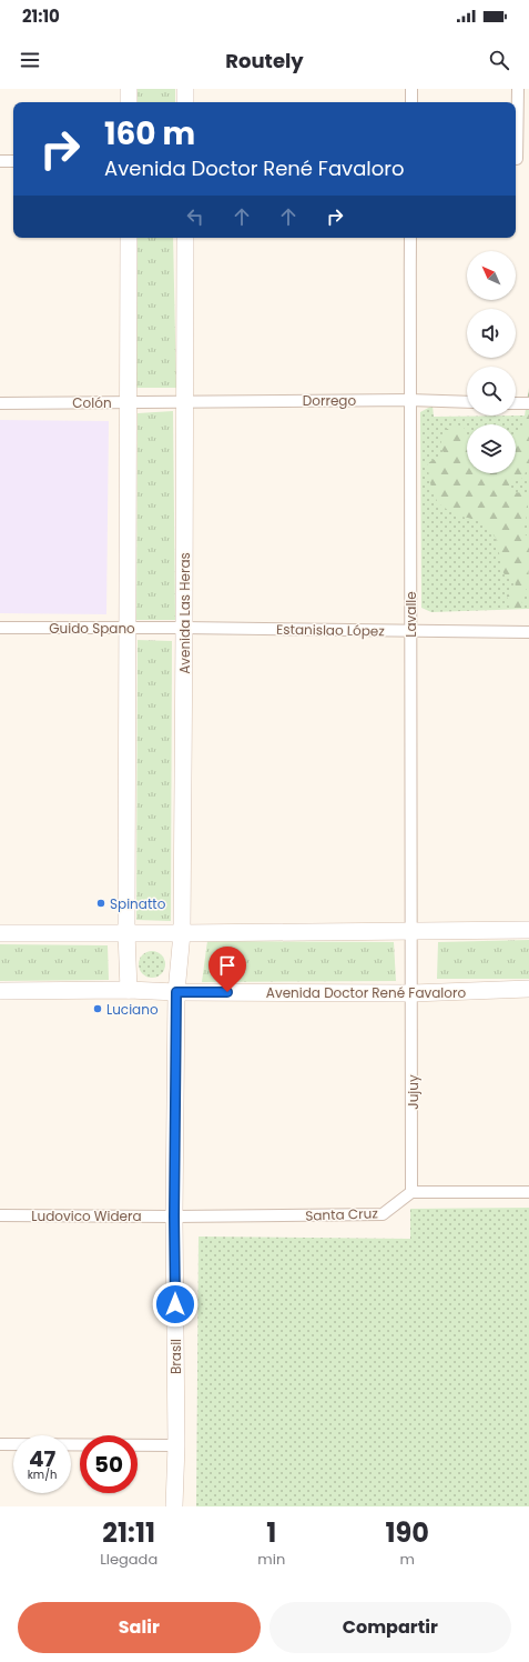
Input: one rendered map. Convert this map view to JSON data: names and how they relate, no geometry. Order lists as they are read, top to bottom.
{
  "streets": {
    "main road": ["Avenida Las Heras", "Avenida Doctor René Favaloro", "Brasil"],
    "street": [
      "Dorrego",
      "Colón",
      "Lavalle",
      "Guido Spano",
      "Estanislao López",
      "Jujuy",
      "Santa Cruz",
      "Ludovico Widera"
    ]
  },
  "crossings": [
    ["Dorrego", "Colón"],
    ["Dorrego", "Avenida Las Heras"],
    ["Dorrego", "Lavalle"],
    ["Colón", "Avenida Las Heras"],
    ["Avenida Las Heras", "Guido Spano"],
    ["Avenida Las Heras", "Estanislao López"],
    ["Avenida Las Heras", "Avenida Doctor René Favaloro"],
    ["Avenida Las Heras", "Brasil"],
    ["Lavalle", "Estanislao López"],
    ["Lavalle", "Avenida Doctor René Favaloro"],
    ["Lavalle", "Jujuy"],
    ["Guido Spano", "Estanislao López"],
    ["Avenida Doctor René Favaloro", "Jujuy"],
    ["Avenida Doctor René Favaloro", "Brasil"],
    ["Jujuy", "Santa Cruz"],
    ["Santa Cruz", "Ludovico Widera"],
    ["Santa Cruz", "Brasil"],
    ["Ludovico Widera", "Brasil"]
  ],
  "places": ["Spinatto", "Luciano"],
  "north": "top left",
  "page": {
    "status": "21:10",
    "header": "Routely",
    "turn": ["160 m", "Avenida Doctor René Favaloro"],
    "speed": "47 km/h",
    "limit": "50",
    "eta": [
      "21:11",
      "Llegada",
      "1",
      "min",
      "190",
      "m"
    ],
    "buttons": ["Salir", "Compartir"]
  }
}
